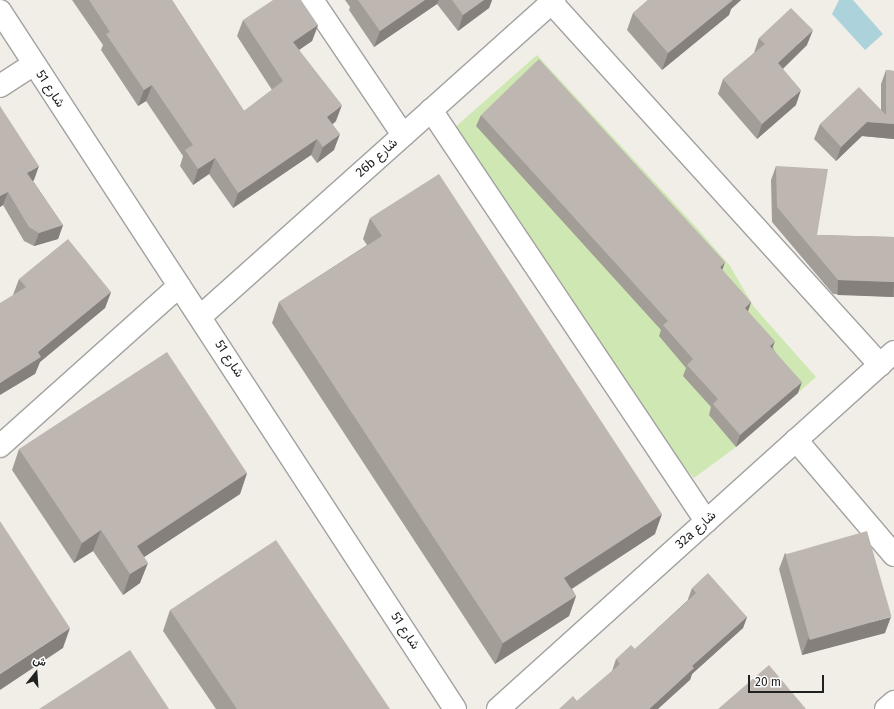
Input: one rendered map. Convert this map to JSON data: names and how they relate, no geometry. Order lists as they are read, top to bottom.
{
  "streets": {
    "street": ["شارع 51", "26b شارع", "32a شارع"]
  },
  "crossings": [
    ["شارع 51", "26b شارع"]
  ],
  "scale_bar": "20 m",
  "north": "top"
}
